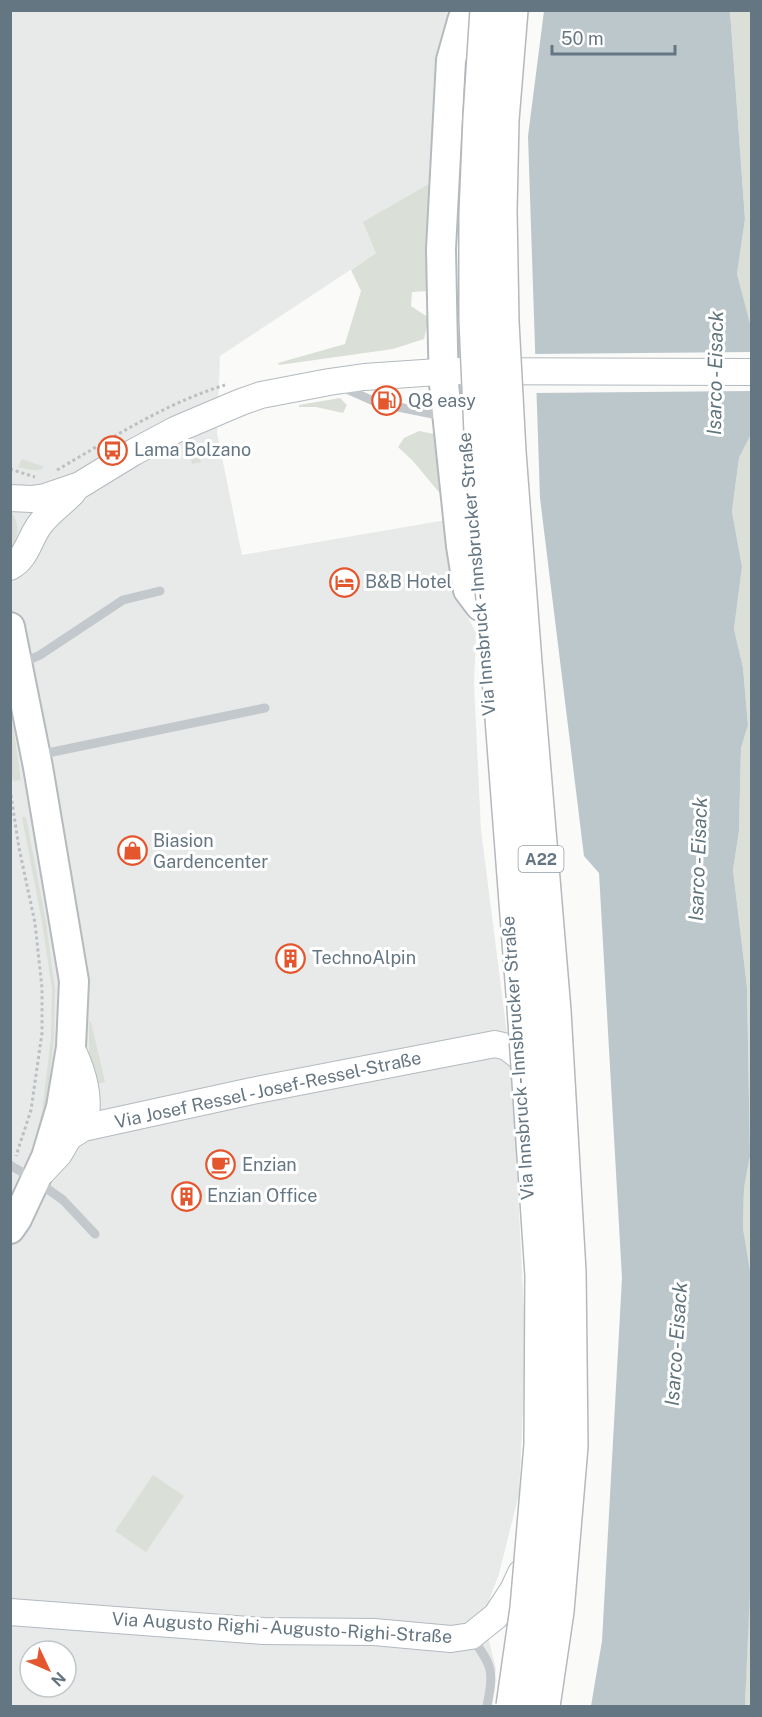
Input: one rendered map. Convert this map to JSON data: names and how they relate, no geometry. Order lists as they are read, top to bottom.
{
  "streets": {
    "highway": ["A22"],
    "main road": ["Via Innsbruck - Innsbrucker Straße", "Via Josef Ressel - Josef-Ressel-Straße", "Via Augusto Righi - Augusto-Righi-Straße"]
  },
  "crossings": [
    ["Via Innsbruck - Innsbrucker Straße", "Via Josef Ressel - Josef-Ressel-Straße"],
    ["Via Innsbruck - Innsbrucker Straße", "Via Augusto Righi - Augusto-Righi-Straße"]
  ],
  "water": ["Isarco - Eisack"],
  "places": {
    "fuel station": ["Q8 easy"],
    "bus stop": ["Lama Bolzano"],
    "hotel": ["B&B Hotel"],
    "shop": ["Biasion Gardencenter"],
    "building": ["TechnoAlpin", "Enzian Office"],
    "cafe": ["Enzian"]
  },
  "scale_bar": "50 m",
  "north": "bottom right"
}
